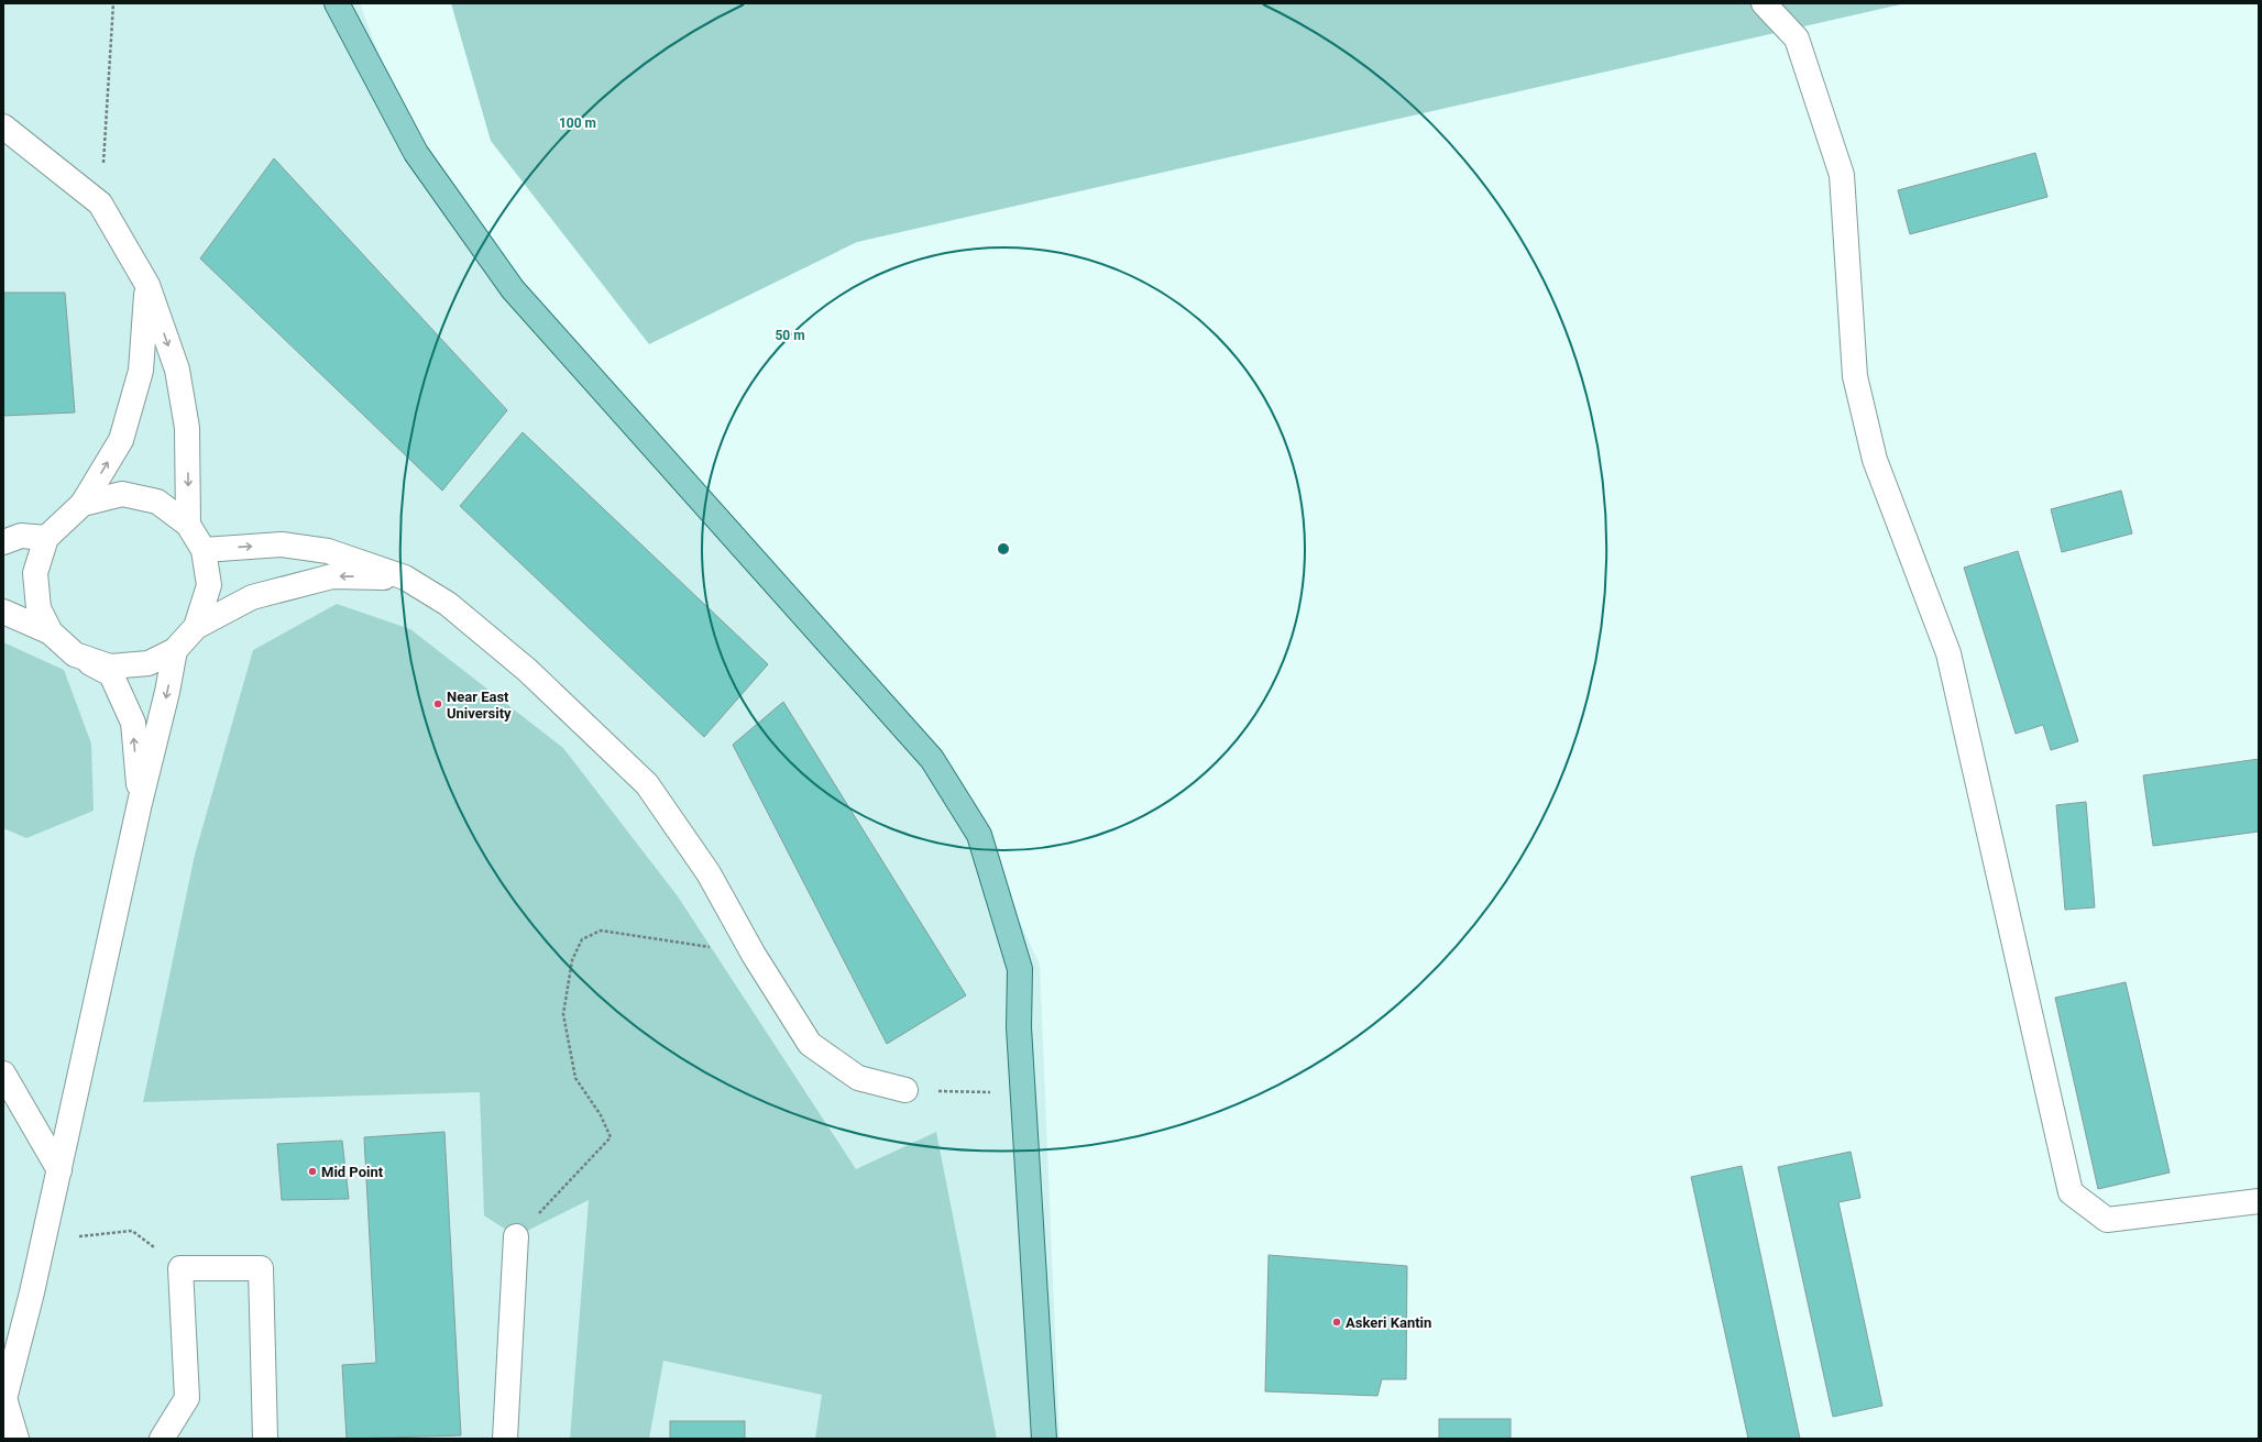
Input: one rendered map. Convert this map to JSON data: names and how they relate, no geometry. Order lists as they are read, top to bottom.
{
  "places": ["Near East University", "Mid Point", "Askeri Kantin"],
  "rings": ["100 m", "50 m"]
}
